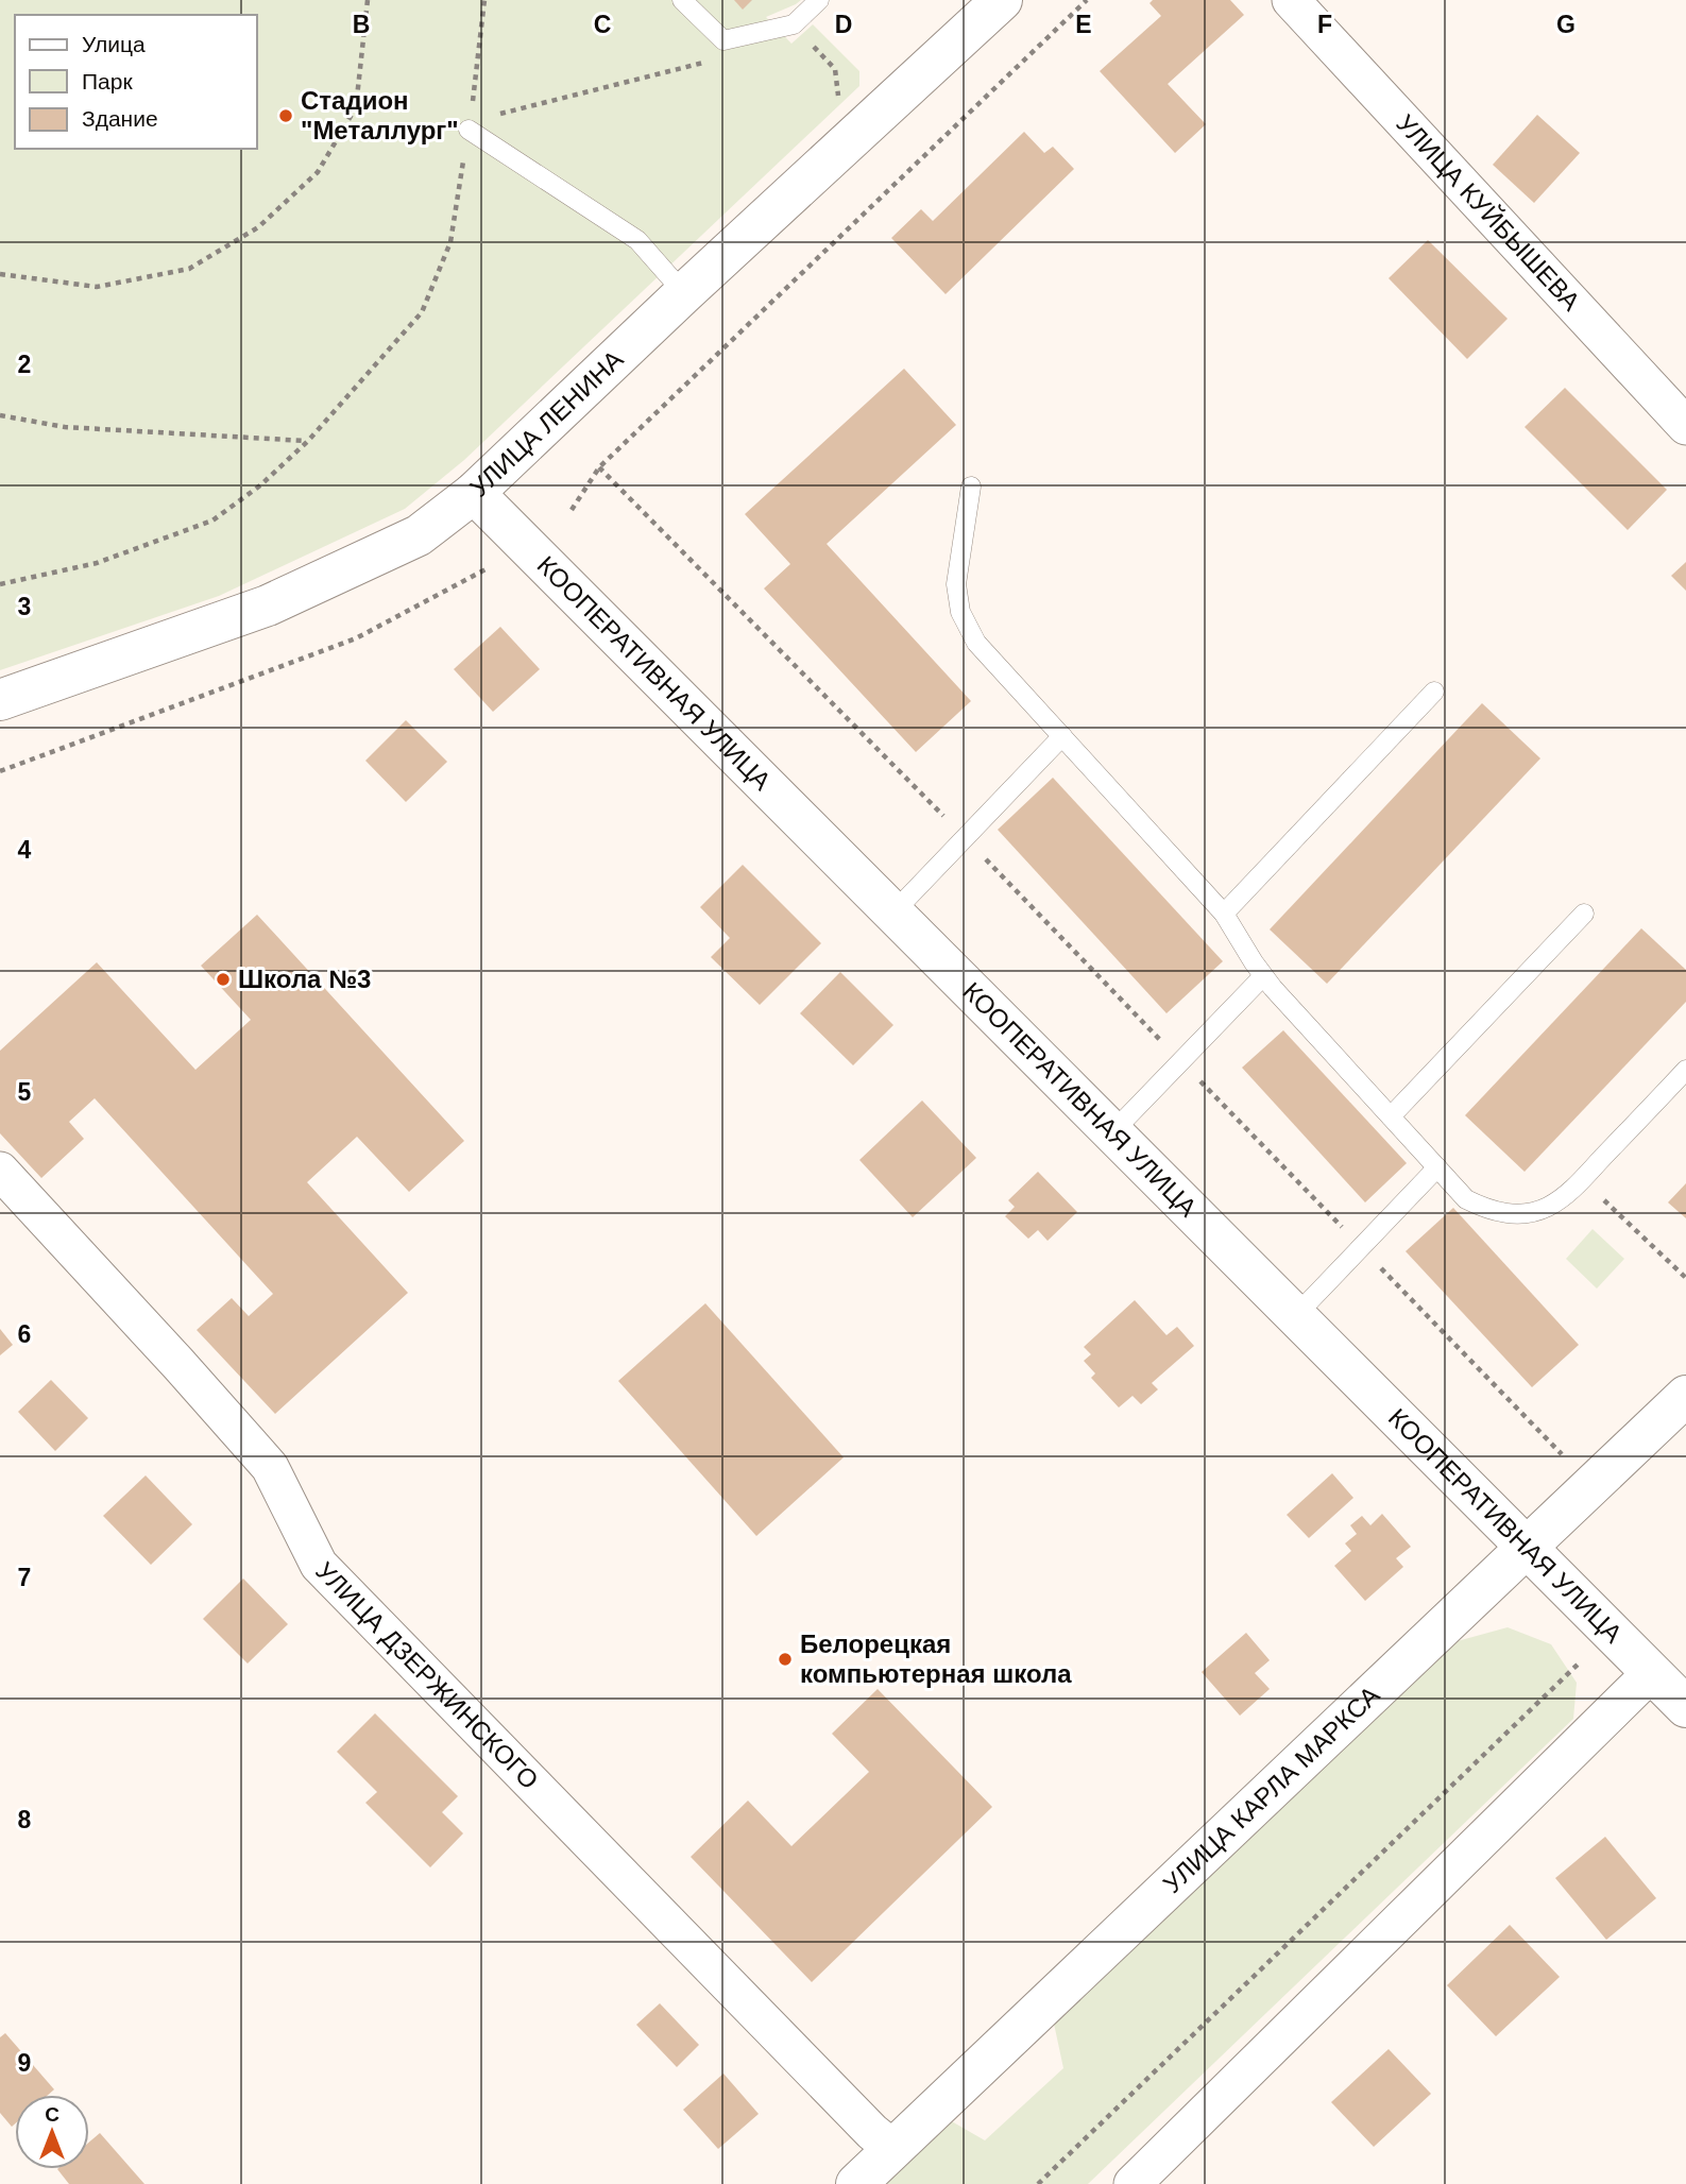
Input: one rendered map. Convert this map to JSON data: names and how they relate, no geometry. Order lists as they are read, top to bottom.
{
  "streets": {
    "street": [
      "УЛИЦА КУЙБЫШЕВА",
      "УЛИЦА ЛЕНИНА",
      "КООПЕРАТИВНАЯ УЛИЦА",
      "УЛИЦА ДЗЕРЖИНСКОГО",
      "УЛИЦА КАРЛА МАРКСА"
    ]
  },
  "crossings": [
    ["УЛИЦА ЛЕНИНА", "КООПЕРАТИВНАЯ УЛИЦА"],
    ["КООПЕРАТИВНАЯ УЛИЦА", "УЛИЦА КАРЛА МАРКСА"],
    ["УЛИЦА ДЗЕРЖИНСКОГО", "УЛИЦА КАРЛА МАРКСА"]
  ],
  "places": ["Стадион \"Металлург\"", "Школа №3", "Белорецкая компьютерная школа"],
  "legend": ["Улица", "Парк", "Здание"],
  "north": "top",
  "grid": {
    "columns": [
      "B",
      "C",
      "D",
      "E",
      "F",
      "G"
    ],
    "rows": [
      "2",
      "3",
      "4",
      "5",
      "6",
      "7",
      "8",
      "9"
    ]
  }
}
